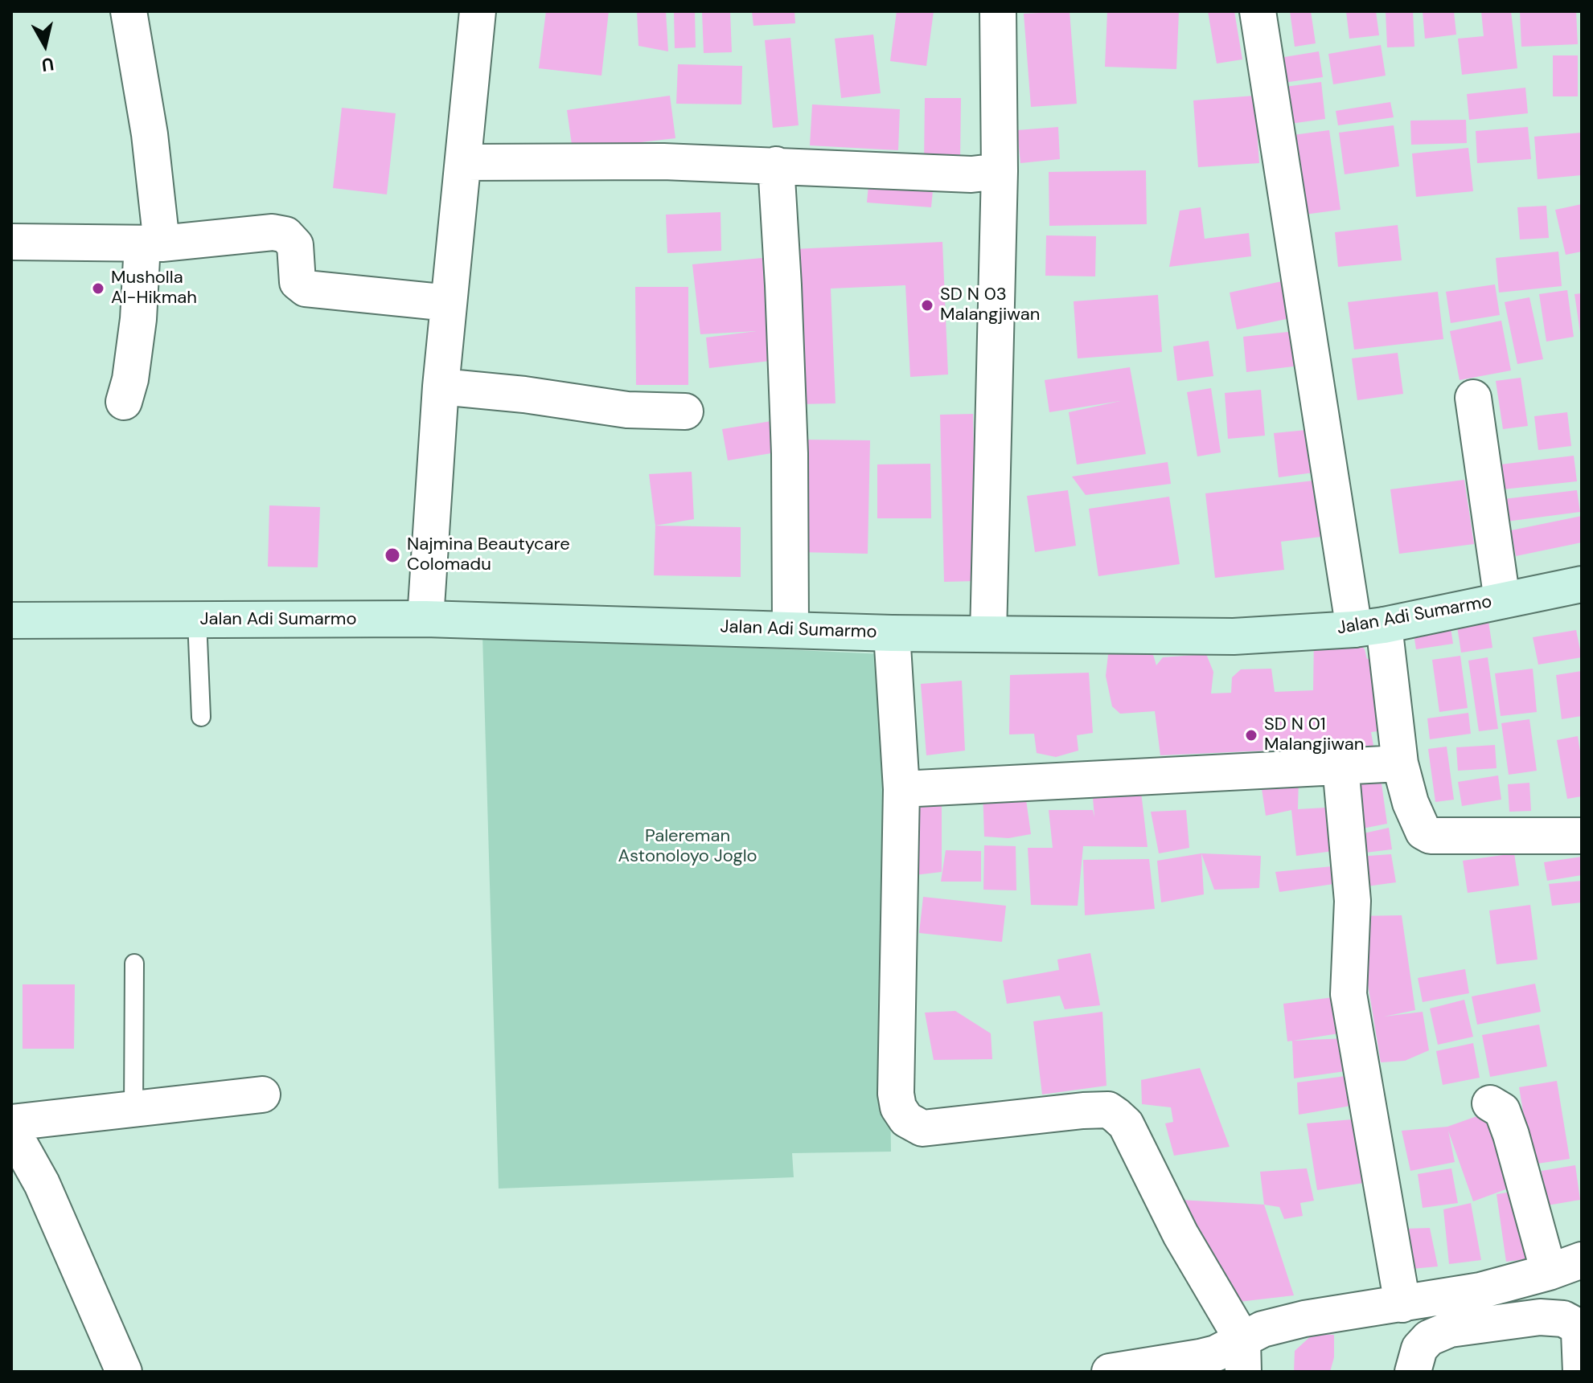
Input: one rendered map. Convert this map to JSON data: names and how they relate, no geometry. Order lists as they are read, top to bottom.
{
  "streets": {
    "main road": ["Jalan Adi Sumarmo"]
  },
  "parks": ["Palereman Astonoloyo Joglo"],
  "places": [
    "Musholla Al-Hikmah",
    "SD N 03 Malangjiwan",
    "Najmina Beautycare Colomadu",
    "SD N 01 Malangjiwan"
  ],
  "north": "bottom"
}
